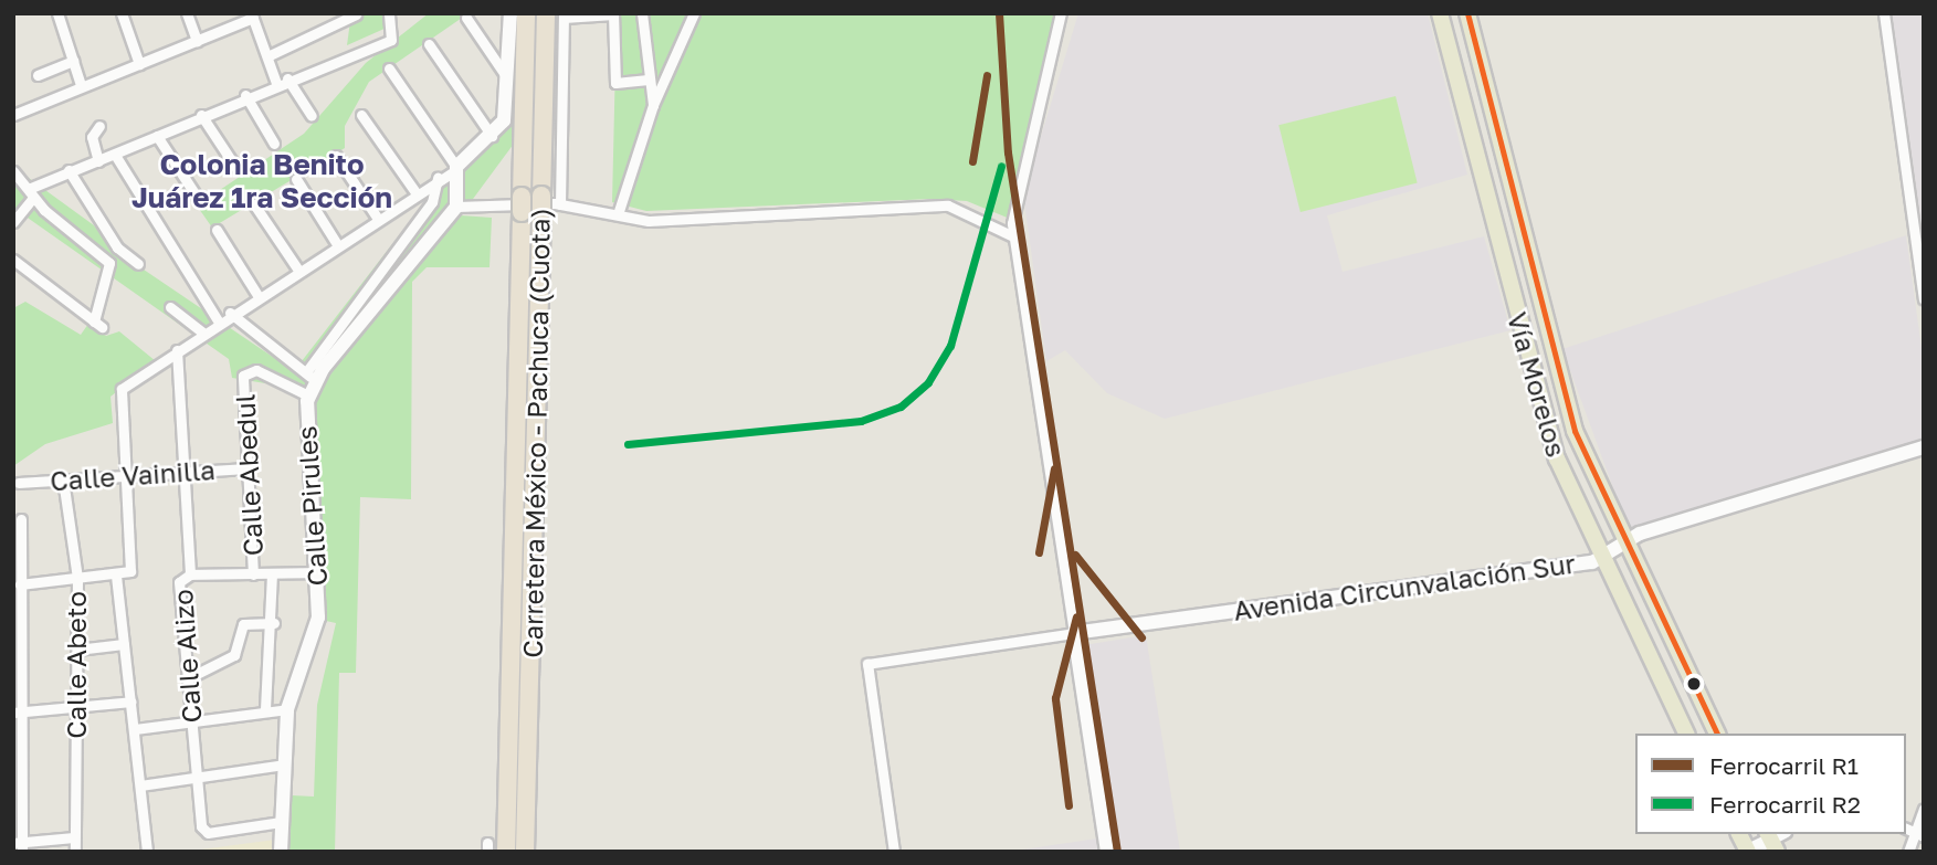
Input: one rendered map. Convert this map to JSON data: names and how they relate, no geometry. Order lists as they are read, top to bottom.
{
  "streets": {
    "highway": ["Carretera México - Pachuca (Cuota)"],
    "main road": ["Vía Morelos"],
    "street": [
      "Calle Vainilla",
      "Calle Abedul",
      "Calle Pirules",
      "Avenida Circunvalación Sur",
      "Calle Alizo",
      "Calle Abeto"
    ]
  },
  "crossings": [
    ["Vía Morelos", "Avenida Circunvalación Sur"],
    ["Calle Vainilla", "Calle Abedul"],
    ["Calle Vainilla", "Calle Alizo"],
    ["Calle Vainilla", "Calle Abeto"],
    ["Calle Abedul", "Calle Pirules"],
    ["Calle Pirules", "Calle Alizo"]
  ],
  "districts": ["Colonia Benito Juárez 1ra Sección"],
  "lines": ["rail line R1", "rail line R2"],
  "legend": ["Ferrocarril R1", "Ferrocarril R2"]
}
